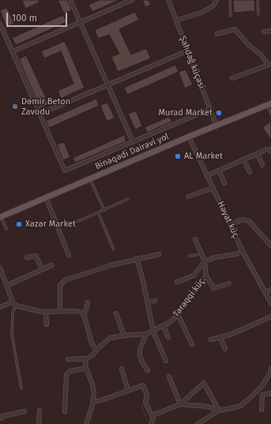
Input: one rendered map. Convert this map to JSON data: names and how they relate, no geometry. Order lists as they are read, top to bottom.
{
  "streets": {
    "main road": ["Binəqədi Dairəvi yol"],
    "street": ["Şahdağ küçəsi", "Həyat küç.", "Tərəqqi küç."]
  },
  "crossings": [
    ["Şahdağ küçəsi", "Binəqədi Dairəvi yol"],
    ["Binəqədi Dairəvi yol", "Həyat küç."]
  ],
  "places": [
    "Dəmir Beton Zavodu",
    "Murad Market",
    "AL Market",
    "Xəzər Market"
  ],
  "scale_bar": "100 m"
}
